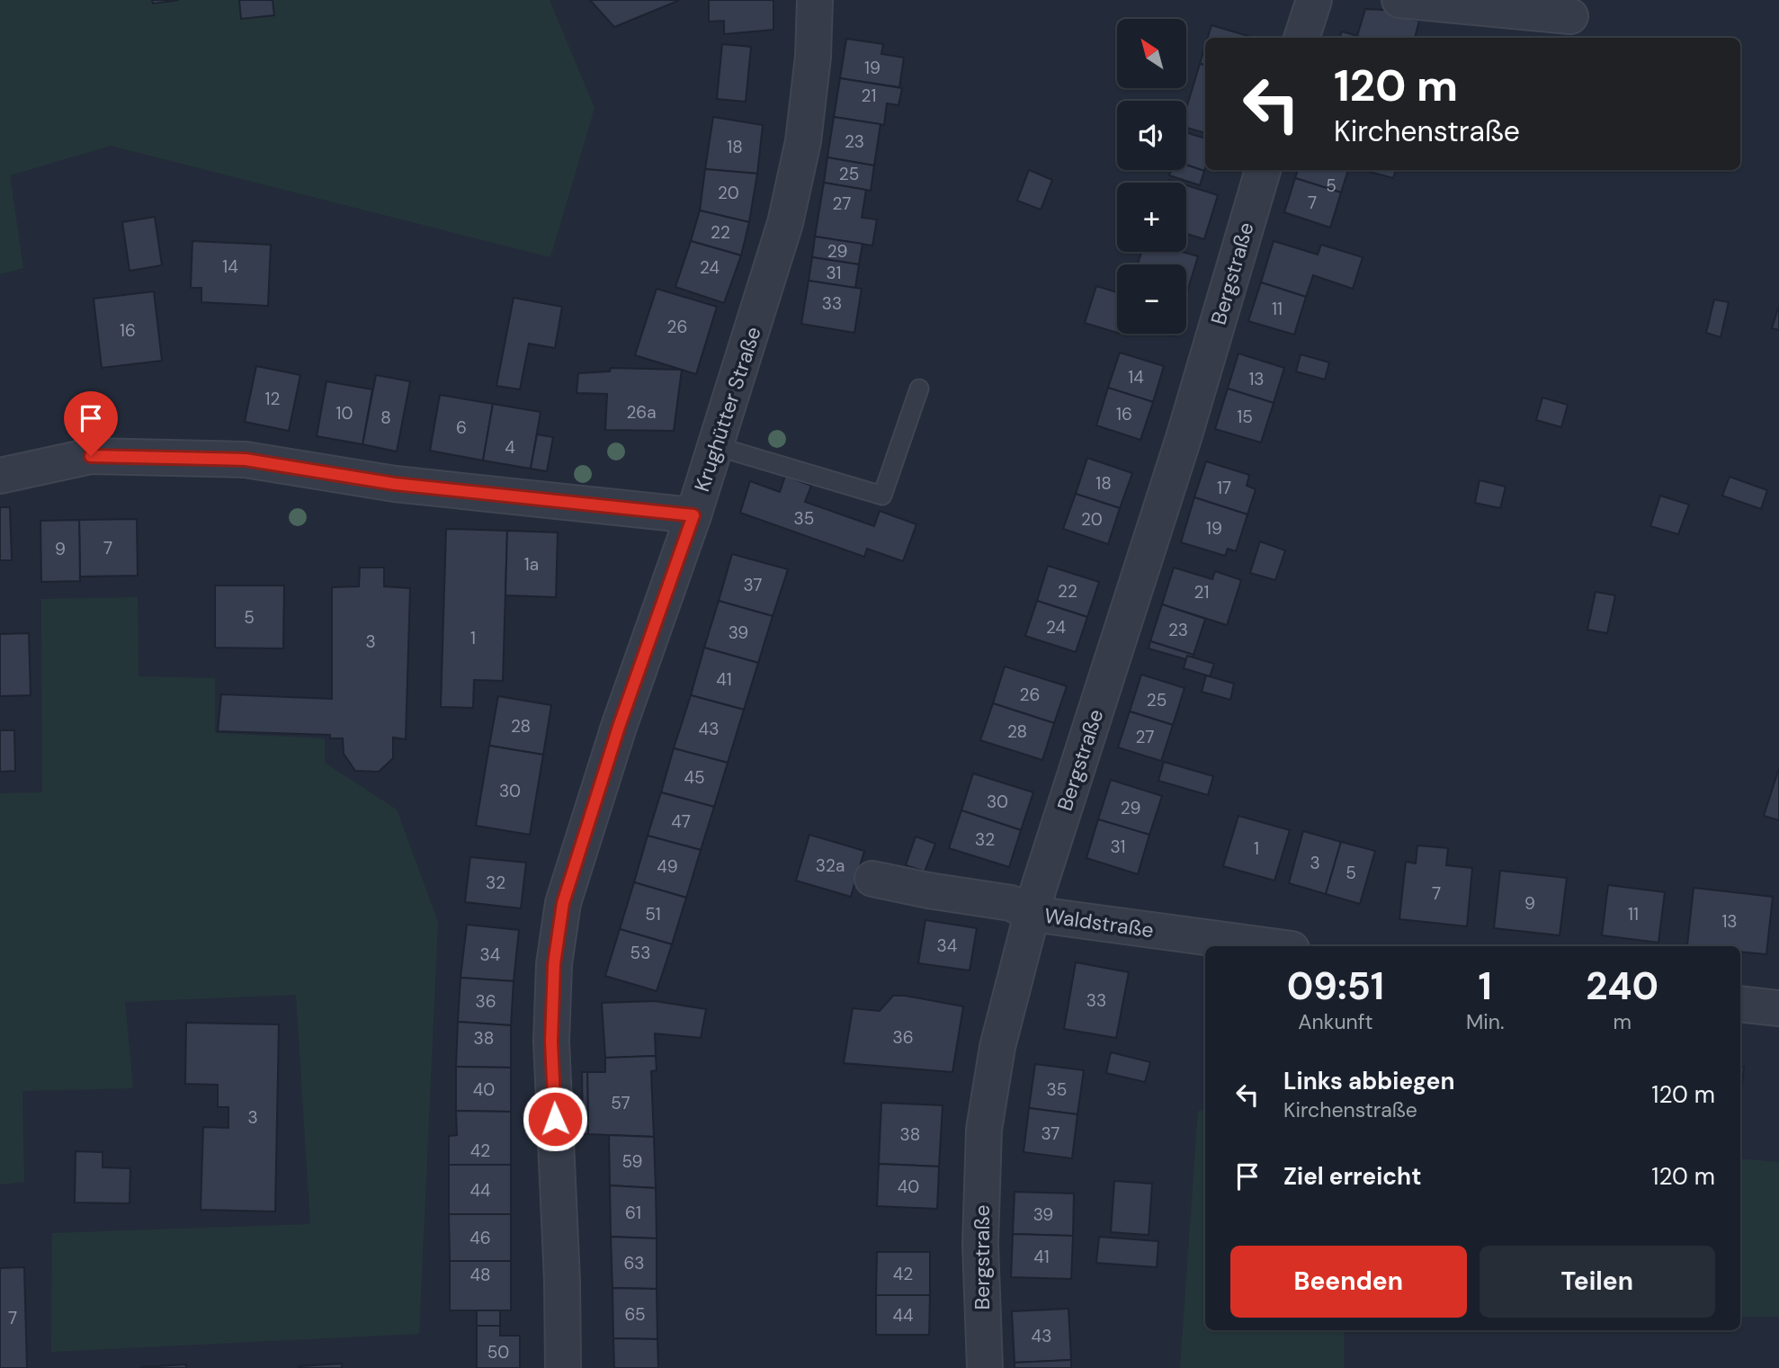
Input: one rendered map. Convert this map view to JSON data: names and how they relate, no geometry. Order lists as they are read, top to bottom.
{
  "streets": {
    "street": ["Bergstraße", "Krughütter Straße", "Waldstraße"]
  },
  "crossings": [
    ["Bergstraße", "Waldstraße"]
  ],
  "house_numbers": [
    "19",
    "21",
    "23",
    "18",
    "25",
    "5",
    "20",
    "7",
    "27",
    "22",
    "29",
    "14",
    "24",
    "31",
    "33",
    "11",
    "26",
    "16",
    "14",
    "13",
    "12",
    "26a",
    "10",
    "16",
    "15",
    "8",
    "6",
    "4",
    "18",
    "17",
    "35",
    "20",
    "19",
    "7",
    "9",
    "1a",
    "37",
    "22",
    "21",
    "5",
    "24",
    "23",
    "39",
    "1",
    "3",
    "41",
    "26",
    "25",
    "28",
    "43",
    "28",
    "27",
    "45",
    "30",
    "30",
    "29",
    "47",
    "32",
    "31",
    "1",
    "3",
    "32a",
    "49",
    "5",
    "32",
    "7",
    "9",
    "51",
    "11",
    "13",
    "34",
    "53",
    "34",
    "33",
    "36",
    "36",
    "38",
    "40",
    "35",
    "57",
    "3",
    "37",
    "38",
    "42",
    "59",
    "40",
    "44",
    "61",
    "39",
    "46",
    "41",
    "63",
    "42",
    "48",
    "65",
    "44",
    "7",
    "43",
    "50"
  ],
  "north": "top left",
  "page": {
    "map_buttons": ["+", "−"],
    "turn": ["120 m", "Kirchenstraße"],
    "eta": [
      "09:51",
      "Ankunft",
      "1",
      "Min.",
      "240",
      "m"
    ],
    "list": [
      {
        "name": "Links abbiegen",
        "note": "Kirchenstraße",
        "value": "120 m"
      },
      {
        "name": "Ziel erreicht",
        "value": "120 m"
      }
    ],
    "buttons": ["Beenden", "Teilen"]
  }
}
